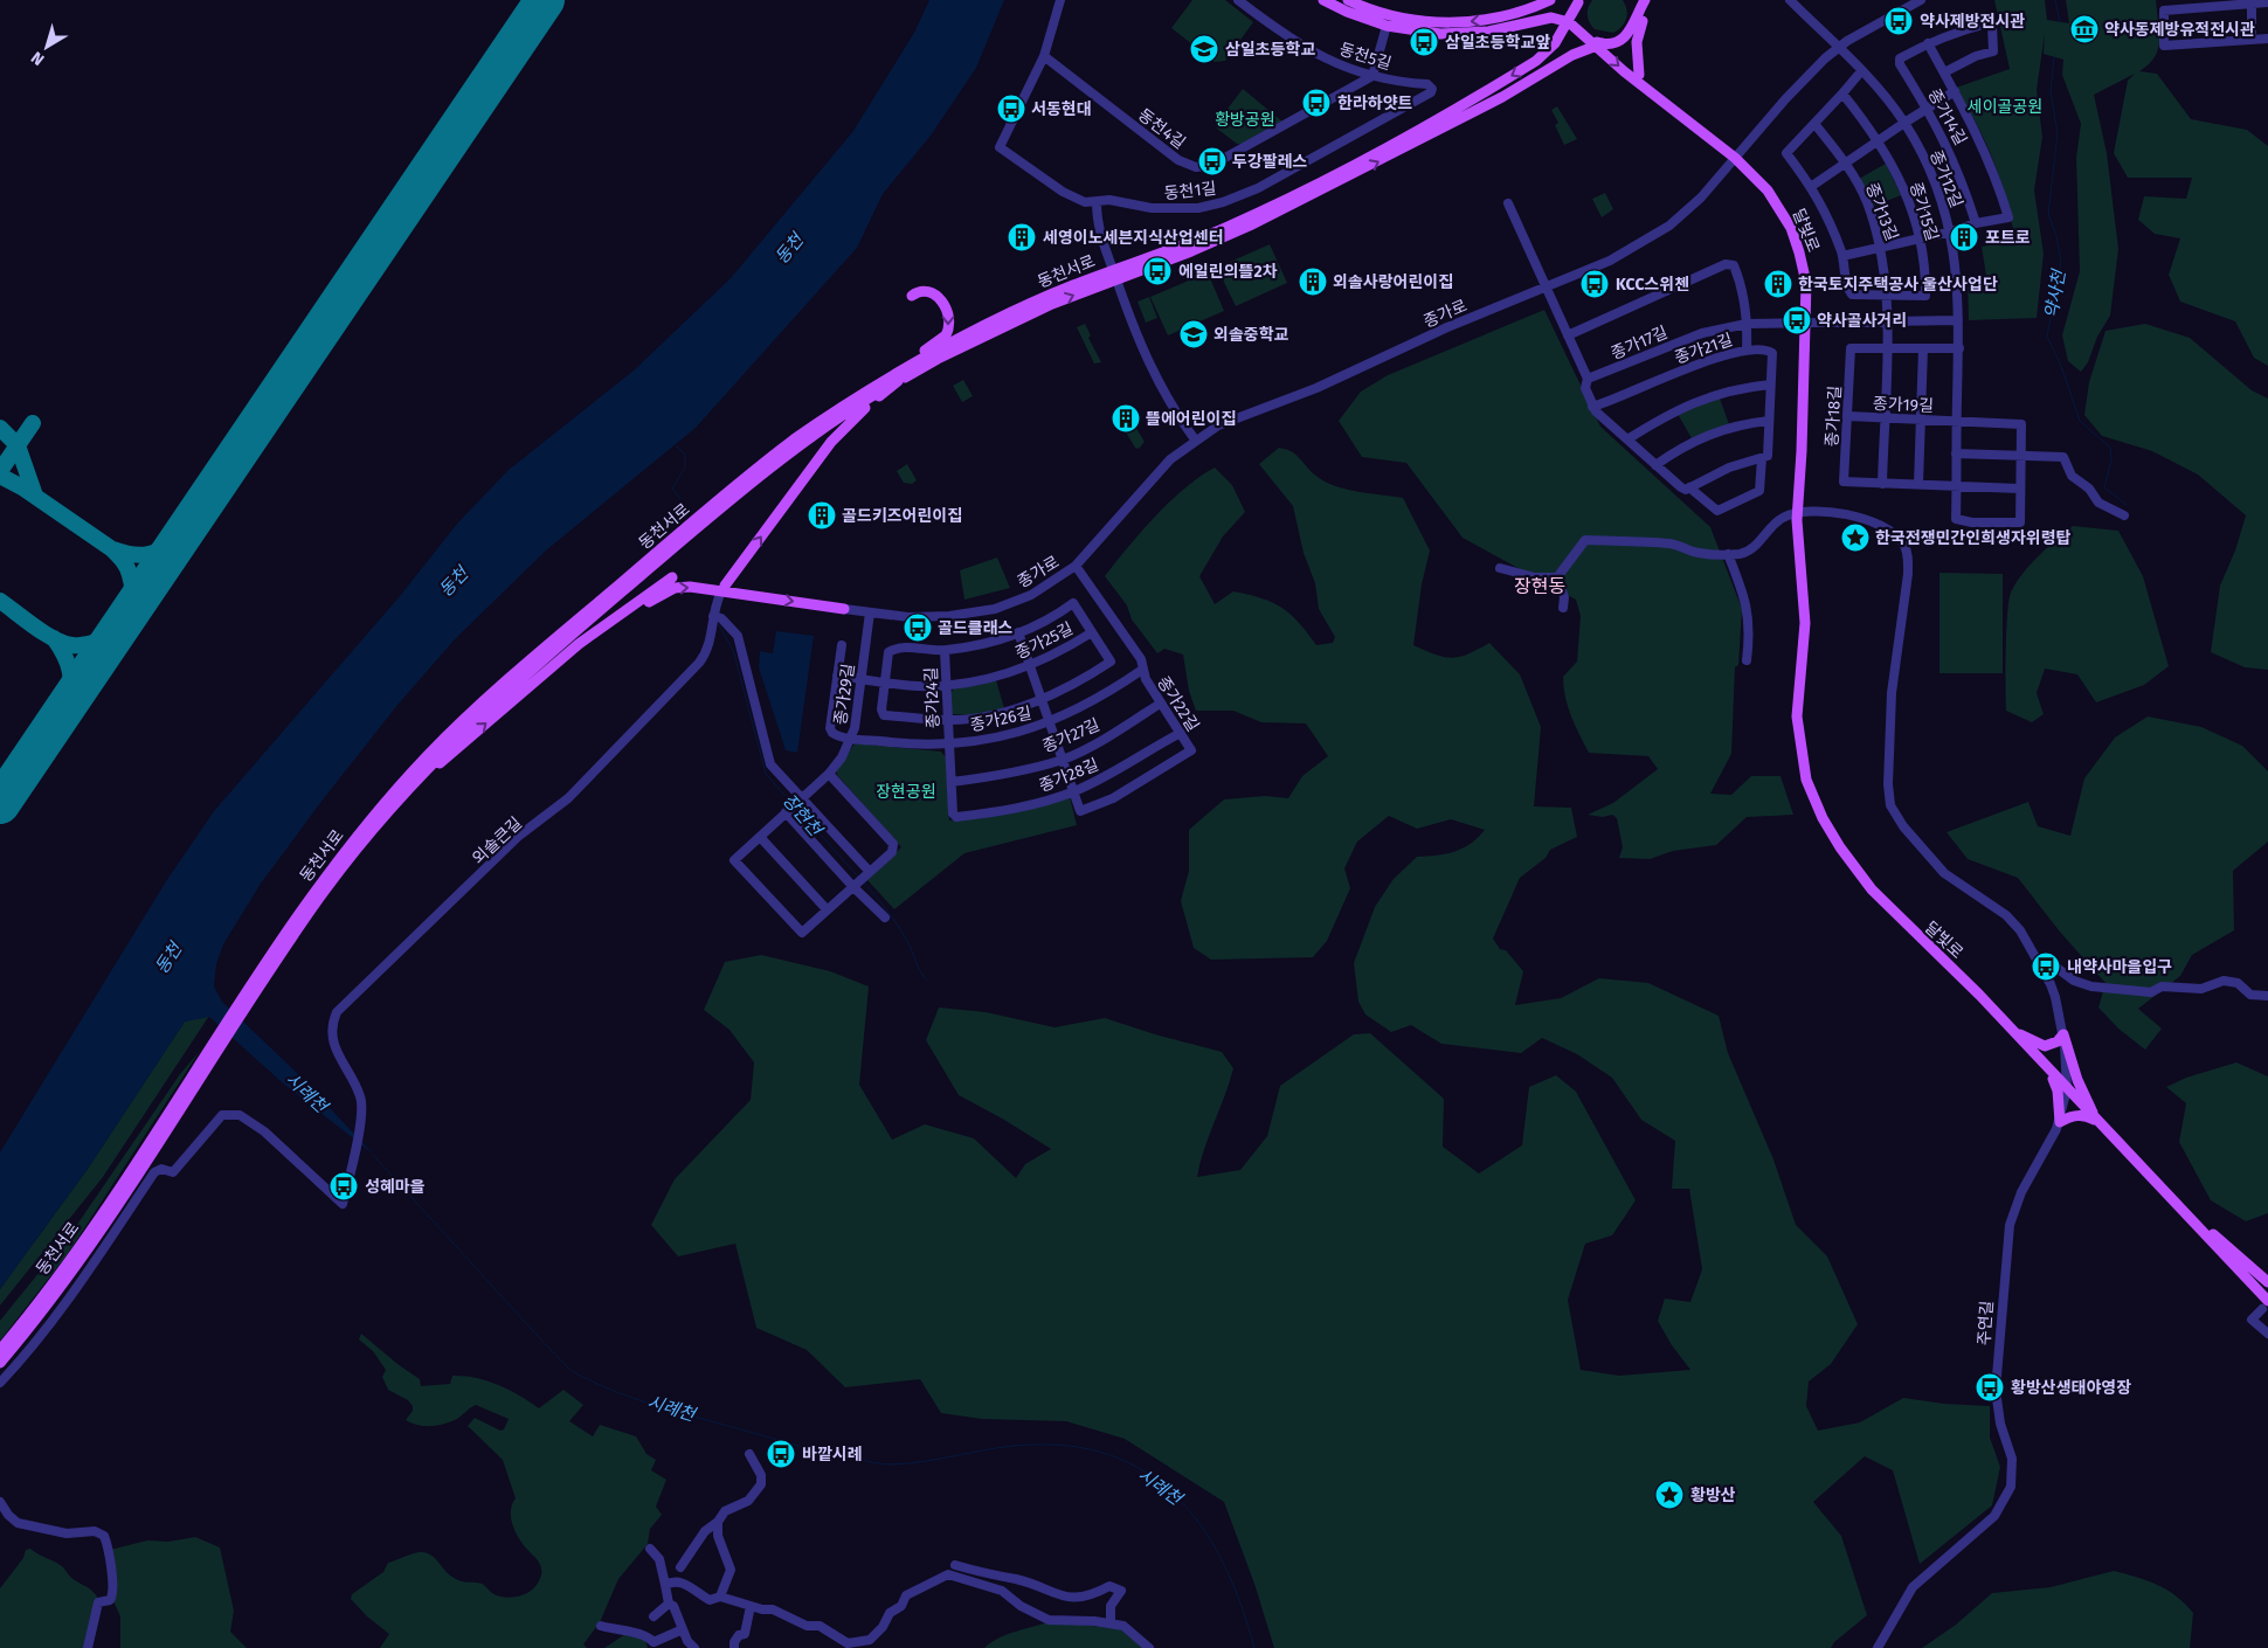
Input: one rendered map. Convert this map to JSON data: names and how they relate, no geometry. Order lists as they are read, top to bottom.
{
  "streets": {
    "main road": ["달빛로", "동천서로"],
    "street": [
      "동천5길",
      "종가14길",
      "동천4길",
      "종가12길",
      "동천1길",
      "종가13길",
      "종가15길",
      "종가로",
      "종가17길",
      "종가21길",
      "종가19길",
      "종가18길",
      "종가25길",
      "종가29길",
      "종가24길",
      "종가22길",
      "종가26길",
      "종가27길",
      "종가28길",
      "외솔큰길",
      "주연길"
    ]
  },
  "crossings": [
    ["동천5길", "동천4길"],
    ["동천5길", "동천1길"],
    ["종가14길", "종가12길"],
    ["종가14길", "종가13길"],
    ["종가14길", "종가15길"],
    ["동천4길", "동천1길"],
    ["종가12길", "종가로"],
    ["종가12길", "종가17길"],
    ["종가12길", "종가19길"],
    ["종가12길", "종가18길"],
    ["종가13길", "종가15길"],
    ["종가13길", "종가17길"],
    ["종가13길", "종가18길"],
    ["달빛로", "동천서로"],
    ["달빛로", "종가로"],
    ["달빛로", "종가17길"],
    ["달빛로", "주연길"],
    ["종가로", "종가29길"],
    ["종가로", "종가22길"],
    ["종가19길", "종가18길"],
    ["종가25길", "종가29길"],
    ["종가25길", "종가24길"],
    ["종가29길", "종가26길"],
    ["종가24길", "종가26길"],
    ["종가24길", "종가27길"],
    ["종가24길", "종가28길"],
    ["종가22길", "종가26길"],
    ["종가22길", "종가27길"],
    ["종가22길", "종가28길"]
  ],
  "districts": ["장현동"],
  "water": [
    "동천",
    "약사천",
    "장현천",
    "시례천"
  ],
  "parks": ["세이골공원", "황방공원", "장현공원"],
  "places": {
    "bus stop": [
      "약사제방전시관",
      "삼일초등학교앞",
      "한라하얏트",
      "서동현대",
      "두강팔레스",
      "에일린의뜰2차",
      "KCC스위첸",
      "약사골사거리",
      "골드클래스",
      "내약사마을입구",
      "성혜마을",
      "황방산생태야영장",
      "바깥시례"
    ],
    "museum": ["약사동제방유적전시관"],
    "school or university": ["삼일초등학교", "외솔중학교"],
    "building": [
      "세영이노세븐지식산업센터",
      "포트로",
      "외솔사랑어린이집",
      "한국토지주택공사 울산사업단",
      "뜰에어린이집",
      "골드키즈어린이집"
    ],
    "place": ["한국전쟁민간인희생자위령탑", "황방산"]
  },
  "north": "bottom left"
}
